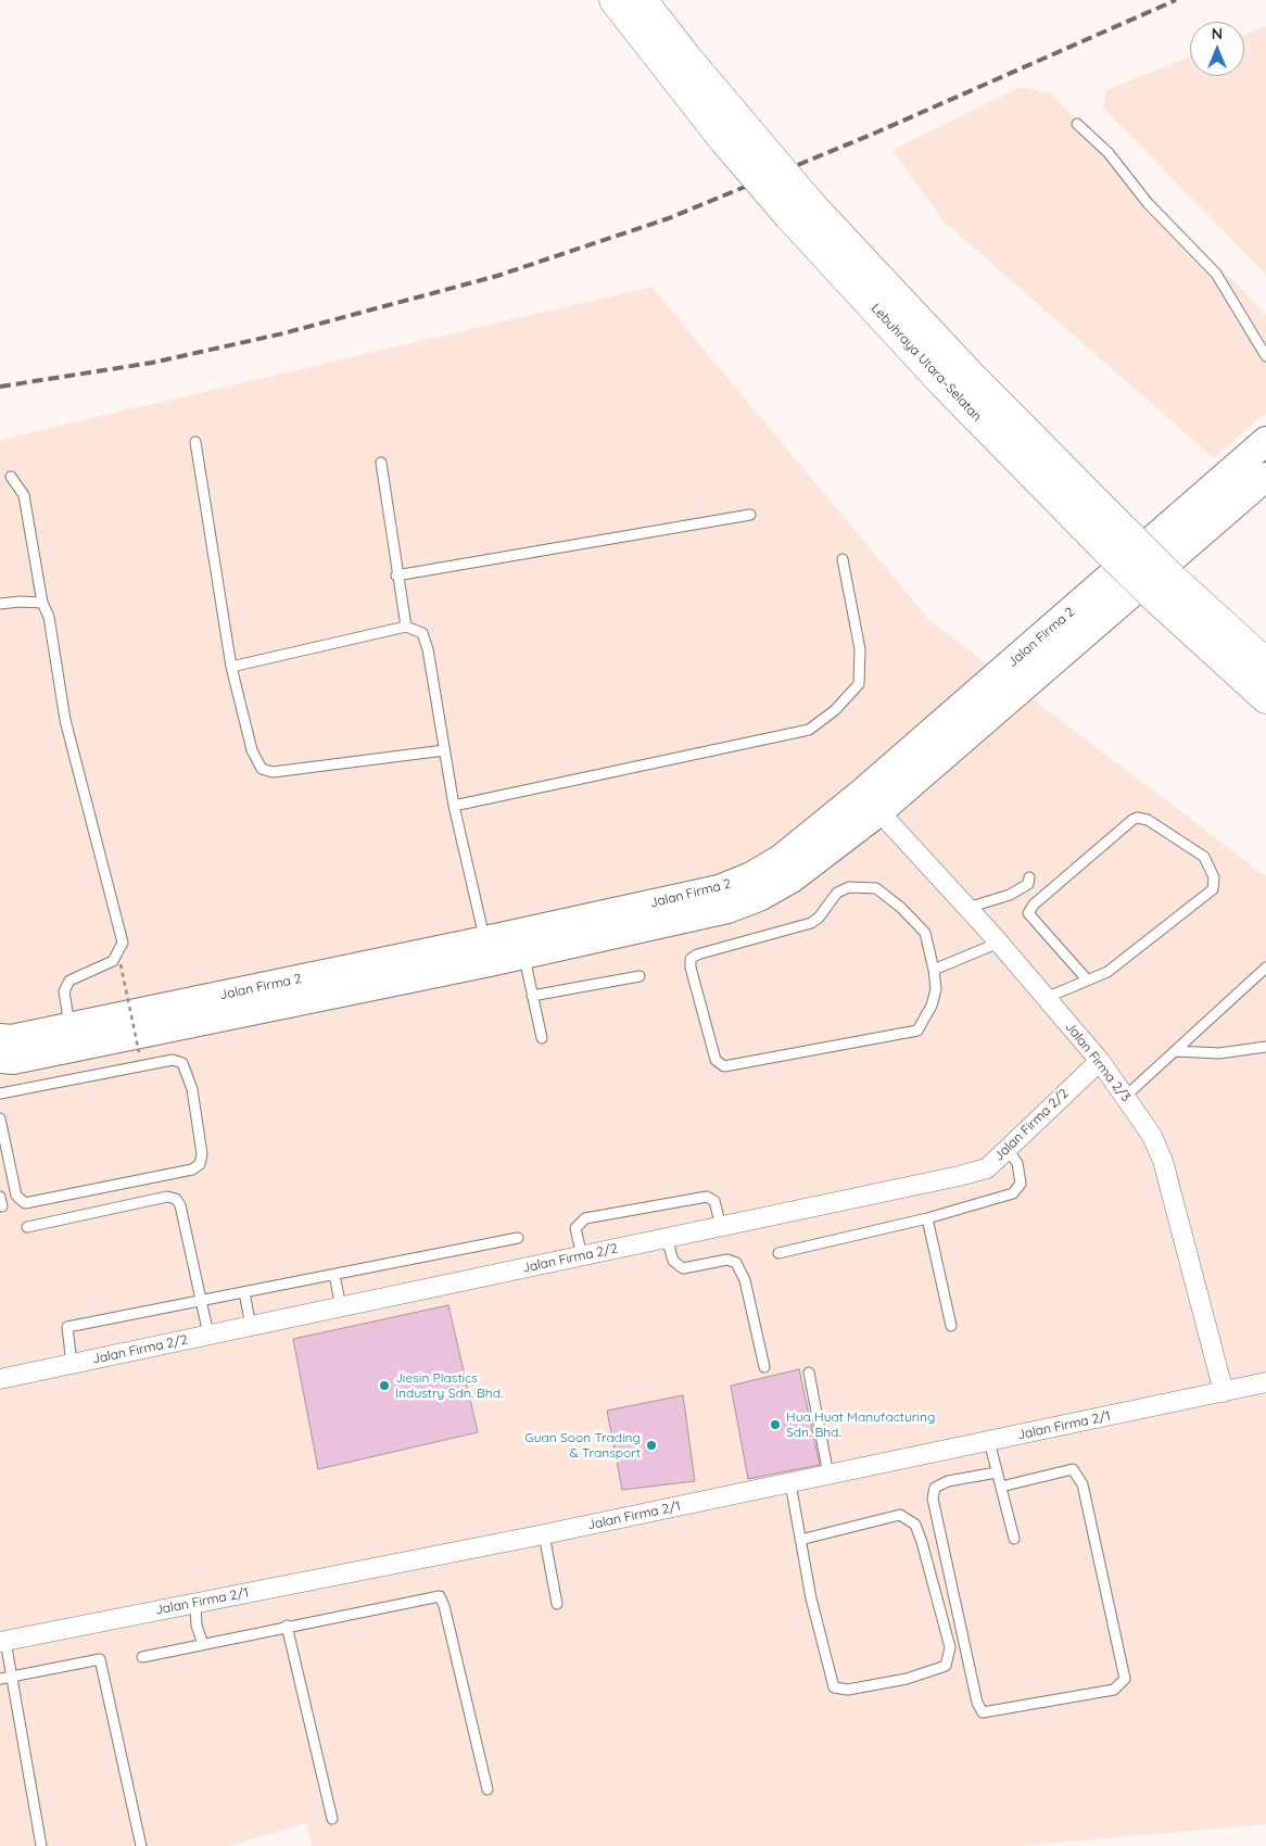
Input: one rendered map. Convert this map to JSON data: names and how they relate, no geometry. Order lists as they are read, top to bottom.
{
  "streets": {
    "highway": ["Lebuhraya Utara–Selatan"],
    "main road": ["Jalan Firma 2"],
    "street": ["Jalan Firma 2/3", "Jalan Firma 2/2", "Jalan Firma 2/1"]
  },
  "crossings": [
    ["Jalan Firma 2", "Jalan Firma 2/3"],
    ["Jalan Firma 2/3", "Jalan Firma 2/2"],
    ["Jalan Firma 2/3", "Jalan Firma 2/1"]
  ],
  "places": ["Jiesin Plastics Industry Sdn. Bhd.", "Hua Huat Manufacturing Sdn. Bhd.", "Guan Soon Trading & Transport"],
  "north": "top"
}
